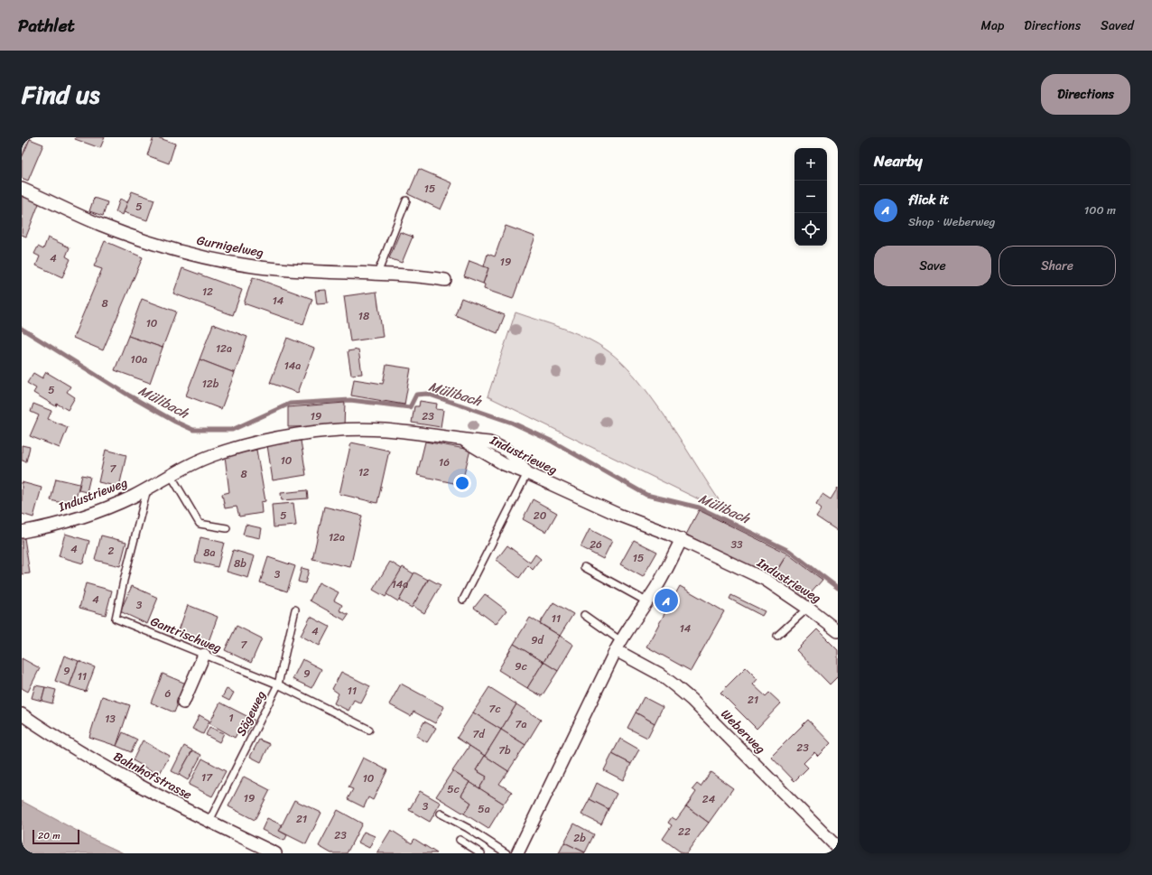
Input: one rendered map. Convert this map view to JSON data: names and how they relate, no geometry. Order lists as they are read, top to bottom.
{
  "streets": {
    "street": [
      "Gurnigelweg",
      "Industrieweg",
      "Weberweg",
      "Bahnhofstrasse"
    ],
    "lane": ["Gantrischweg", "Sägeweg"]
  },
  "crossings": [
    ["Industrieweg", "Gantrischweg"],
    ["Gantrischweg", "Sägeweg"],
    ["Sägeweg", "Bahnhofstrasse"]
  ],
  "water": ["Mülibach"],
  "house_numbers": [
    "15",
    "5",
    "4",
    "19",
    "12",
    "14",
    "8",
    "18",
    "10",
    "12a",
    "10a",
    "14a",
    "12b",
    "5",
    "19",
    "23",
    "10",
    "16",
    "7",
    "12",
    "8",
    "5",
    "20",
    "12a",
    "26",
    "33",
    "4",
    "2",
    "8a",
    "15",
    "8b",
    "3",
    "14a",
    "4",
    "3",
    "11",
    "14",
    "4",
    "9d",
    "7",
    "9c",
    "9",
    "9",
    "11",
    "11",
    "6",
    "21",
    "7c",
    "1",
    "13",
    "7a",
    "7d",
    "23",
    "7b",
    "17",
    "10",
    "5c",
    "19",
    "24",
    "3",
    "5a",
    "21",
    "22",
    "23",
    "2b"
  ],
  "scale_bar": "20 m",
  "page": {
    "header": "Pathlet",
    "nav": ["Map", "Directions", "Saved"],
    "title": "Find us",
    "buttons": [
      "Directions",
      ["Save", "Share"]
    ],
    "heading": "Nearby",
    "map_buttons": ["+", "−"],
    "list": [
      {
        "mark": "A",
        "name": "flick it",
        "note": "Shop · Weberweg",
        "value": "100 m"
      }
    ],
    "pins": "A",
    "scale": "20 m"
  }
}
